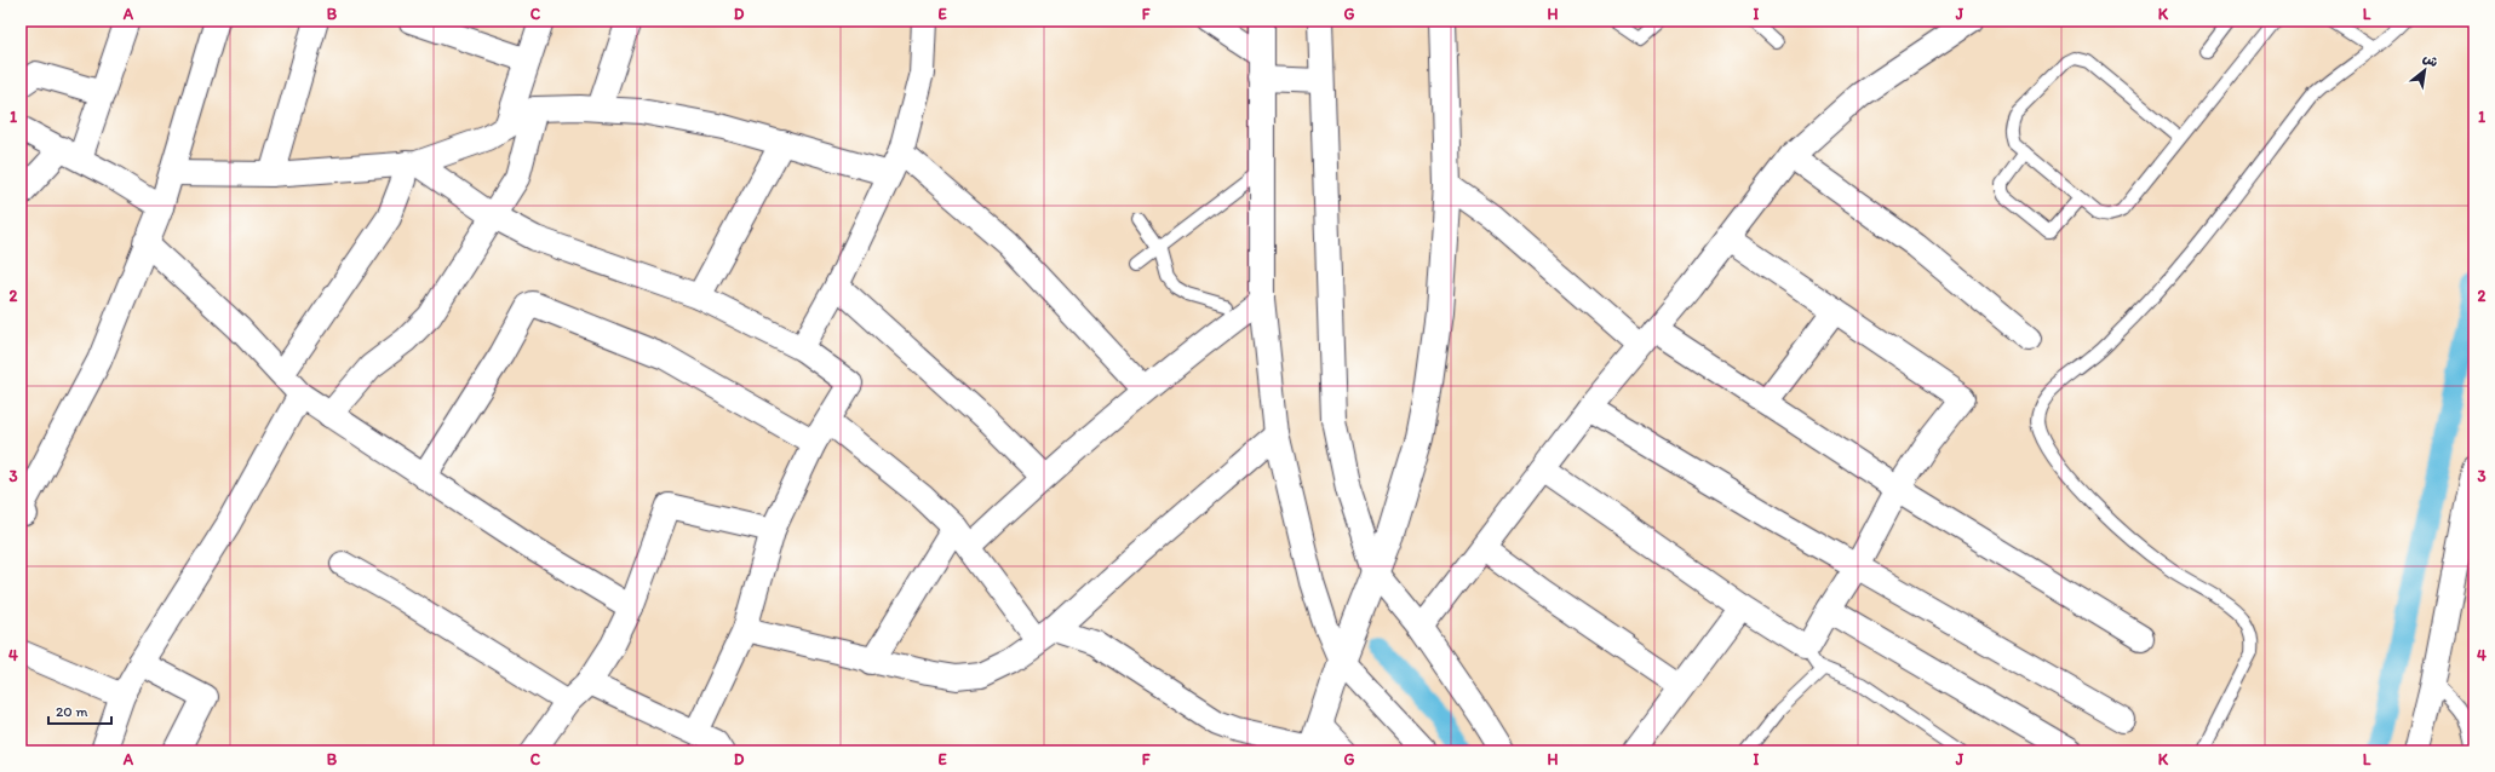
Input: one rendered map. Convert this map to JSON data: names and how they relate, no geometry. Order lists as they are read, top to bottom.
{
  "scale_bar": "20 m",
  "north": "top right",
  "grid": {
    "columns": [
      "A",
      "B",
      "C",
      "D",
      "E",
      "F",
      "G",
      "H",
      "I",
      "J",
      "K",
      "L"
    ],
    "rows": [
      "1",
      "2",
      "3",
      "4"
    ]
  }
}
